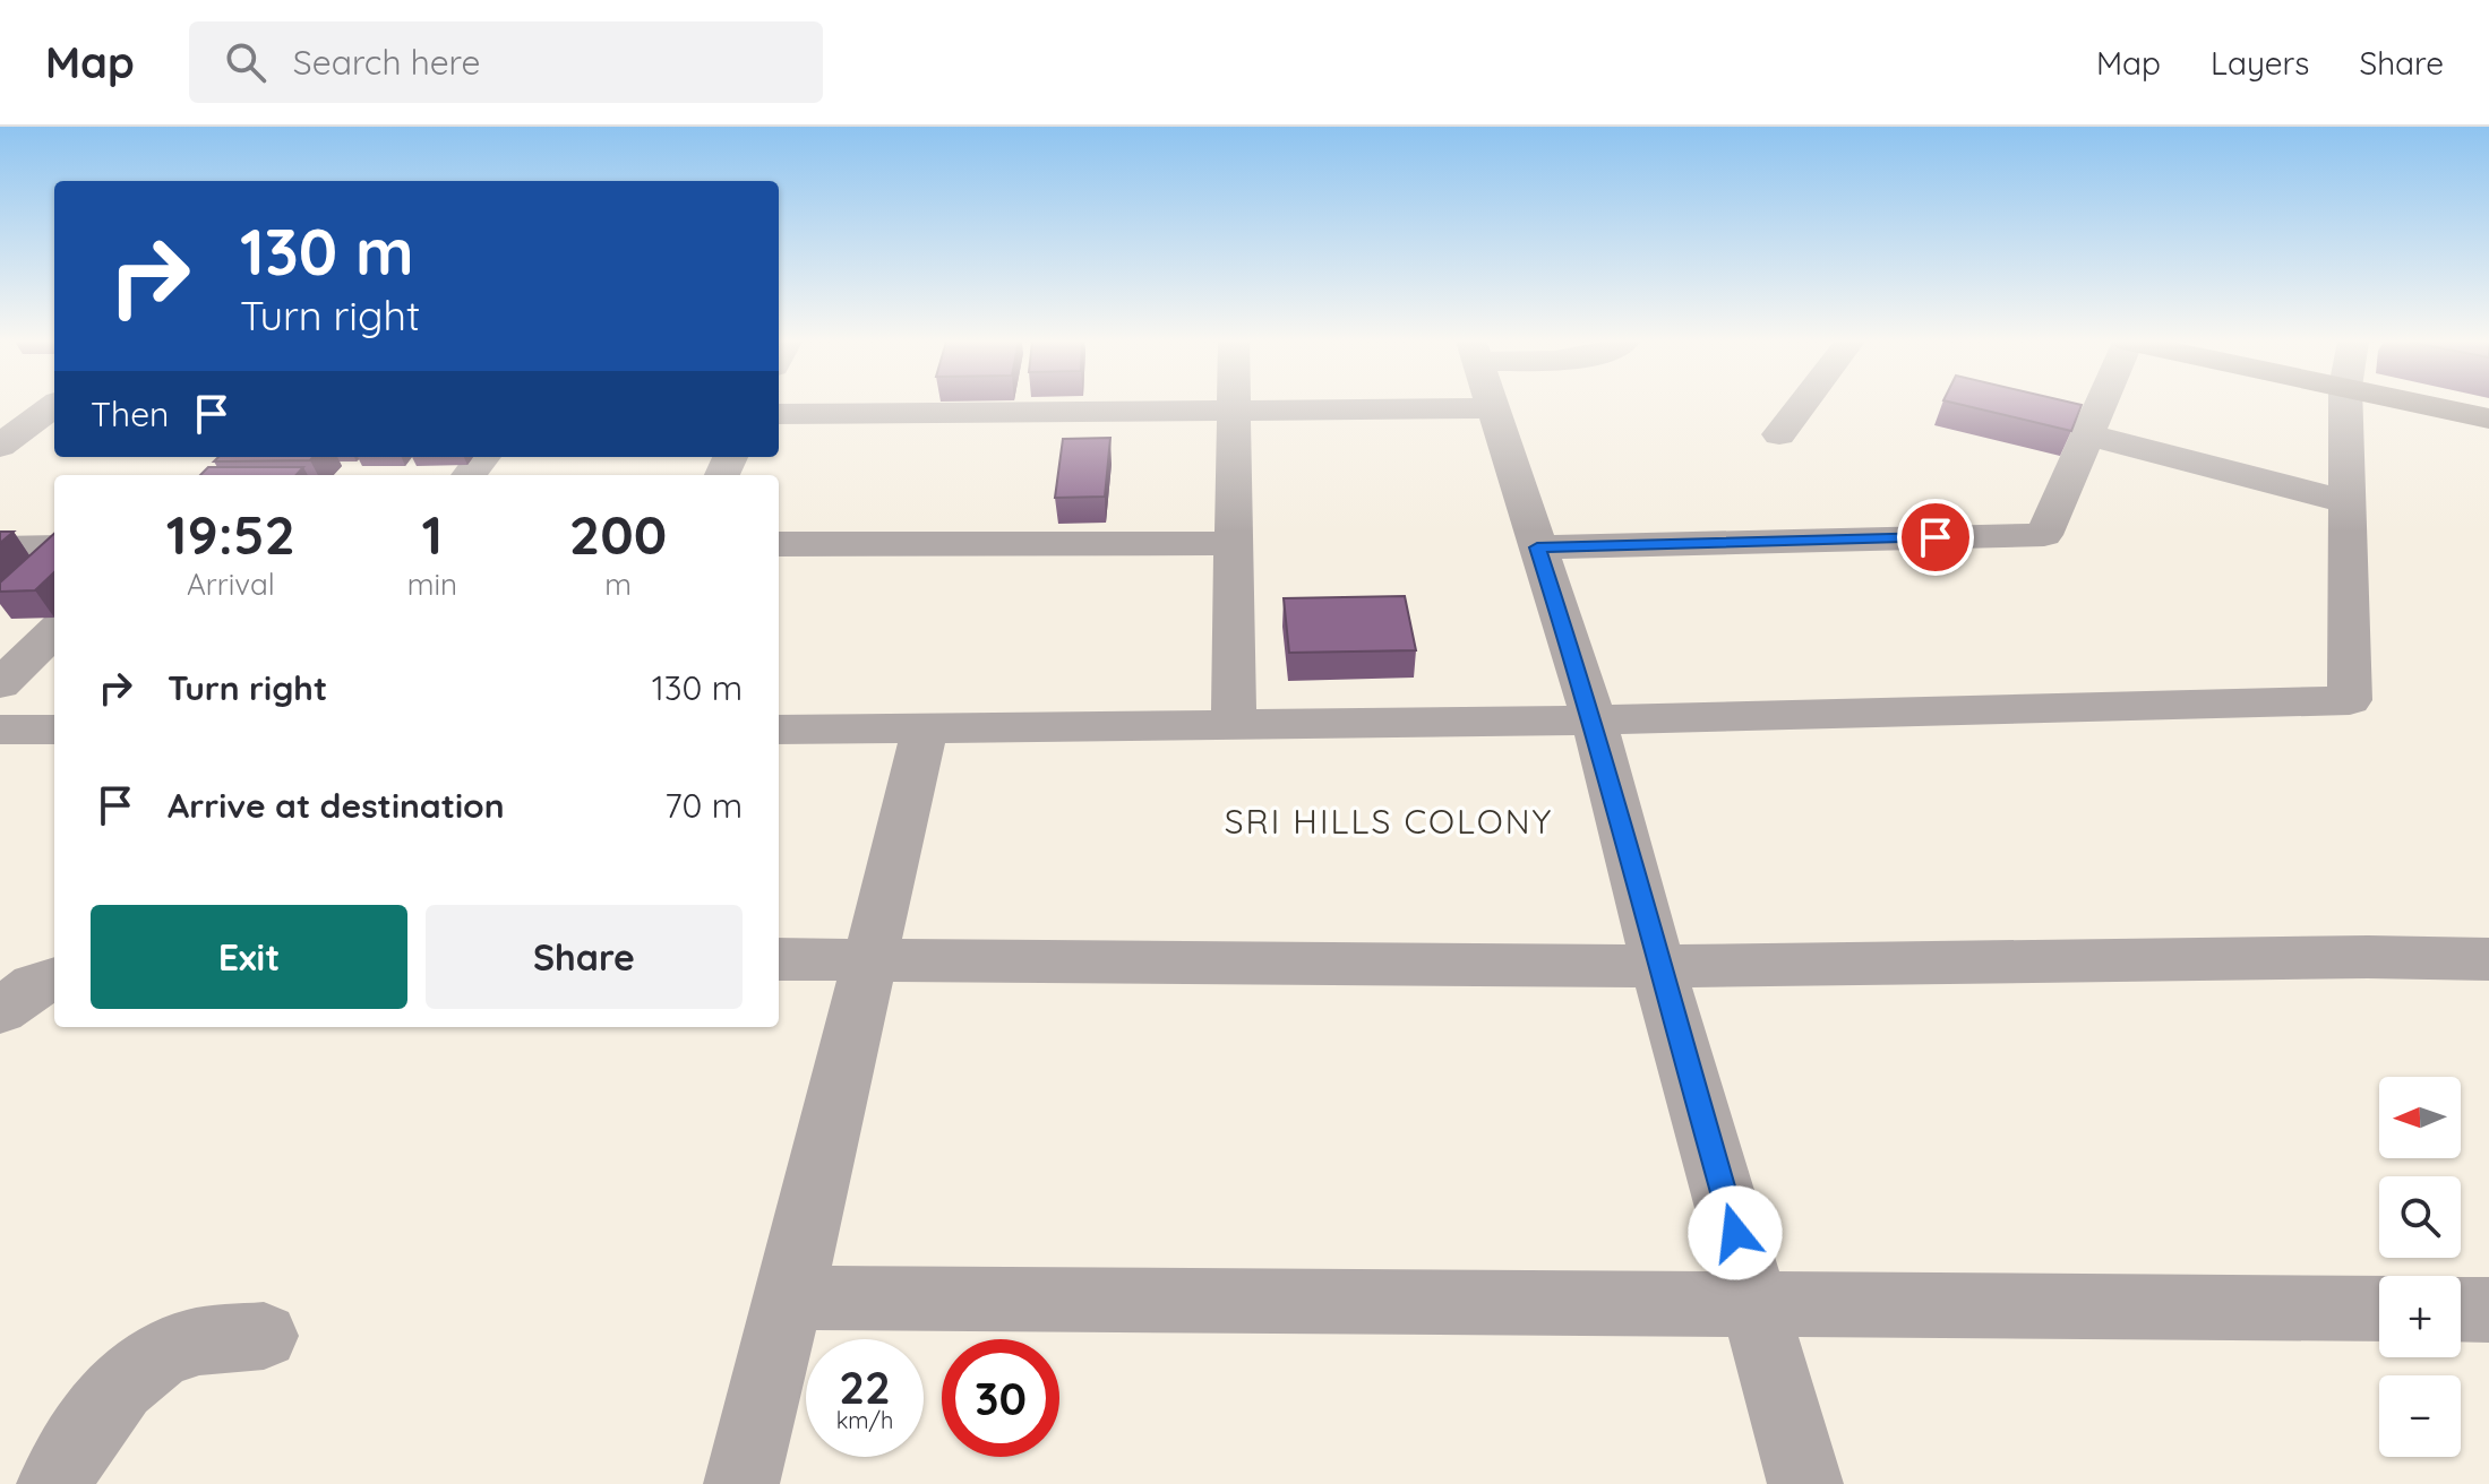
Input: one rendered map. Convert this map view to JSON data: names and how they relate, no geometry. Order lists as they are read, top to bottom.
{
  "districts": ["SRI HILLS COLONY"],
  "north": "left",
  "page": {
    "header": "Map",
    "search": "Search here",
    "nav": ["Map", "Layers", "Share"],
    "turn": ["130 m", "Turn right"],
    "then": "Then",
    "eta": [
      "19:52",
      "Arrival",
      "1",
      "min",
      "200",
      "m"
    ],
    "list": [
      {
        "name": "Turn right",
        "value": "130 m"
      },
      {
        "name": "Arrive at destination",
        "value": "70 m"
      }
    ],
    "buttons": ["Exit", "Share"],
    "map_buttons": ["+", "−"],
    "speed": "22 km/h",
    "limit": "30"
  }
}
